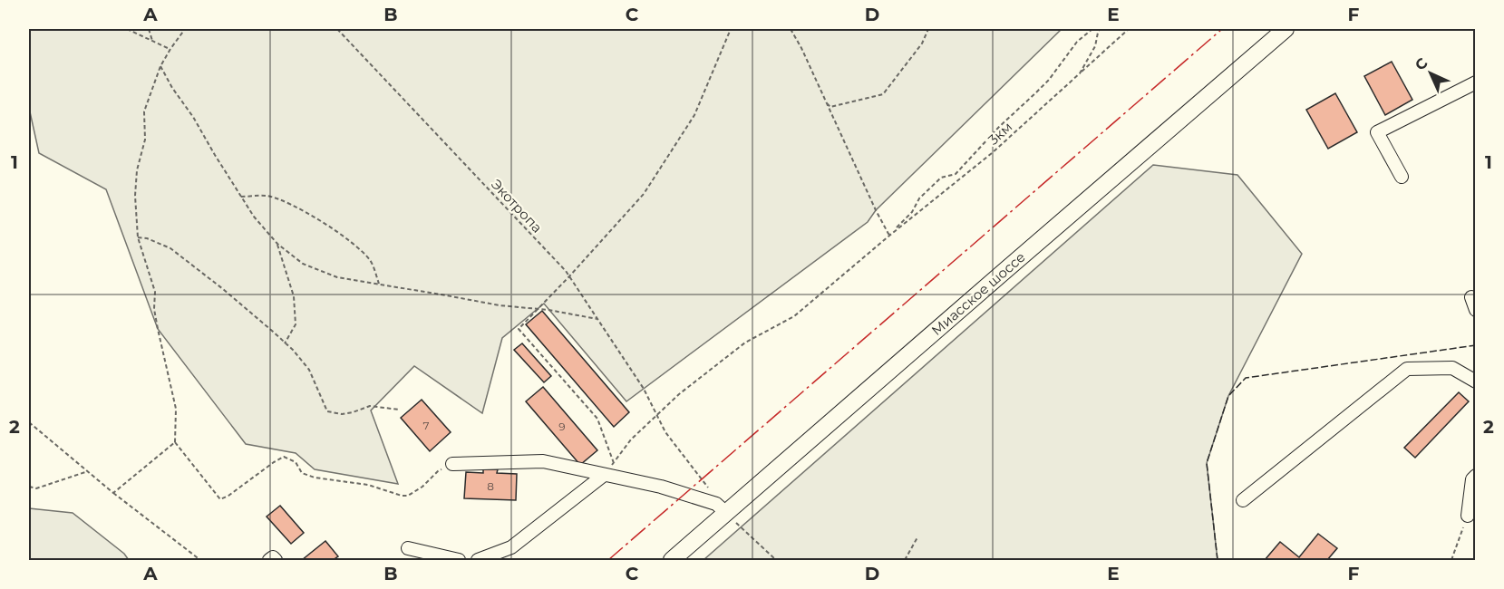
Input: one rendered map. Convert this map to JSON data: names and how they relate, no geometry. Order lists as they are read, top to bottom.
{
  "streets": {
    "main road": ["Миасское шоссе"],
    "path": ["3км", "Экотропа"]
  },
  "crossings": [
    ["Экотропа", "Миасское шоссе"]
  ],
  "house_numbers": ["7", "9", "8"],
  "north": "top left",
  "grid": {
    "columns": [
      "A",
      "B",
      "C",
      "D",
      "E",
      "F"
    ],
    "rows": ["1", "2"]
  }
}
